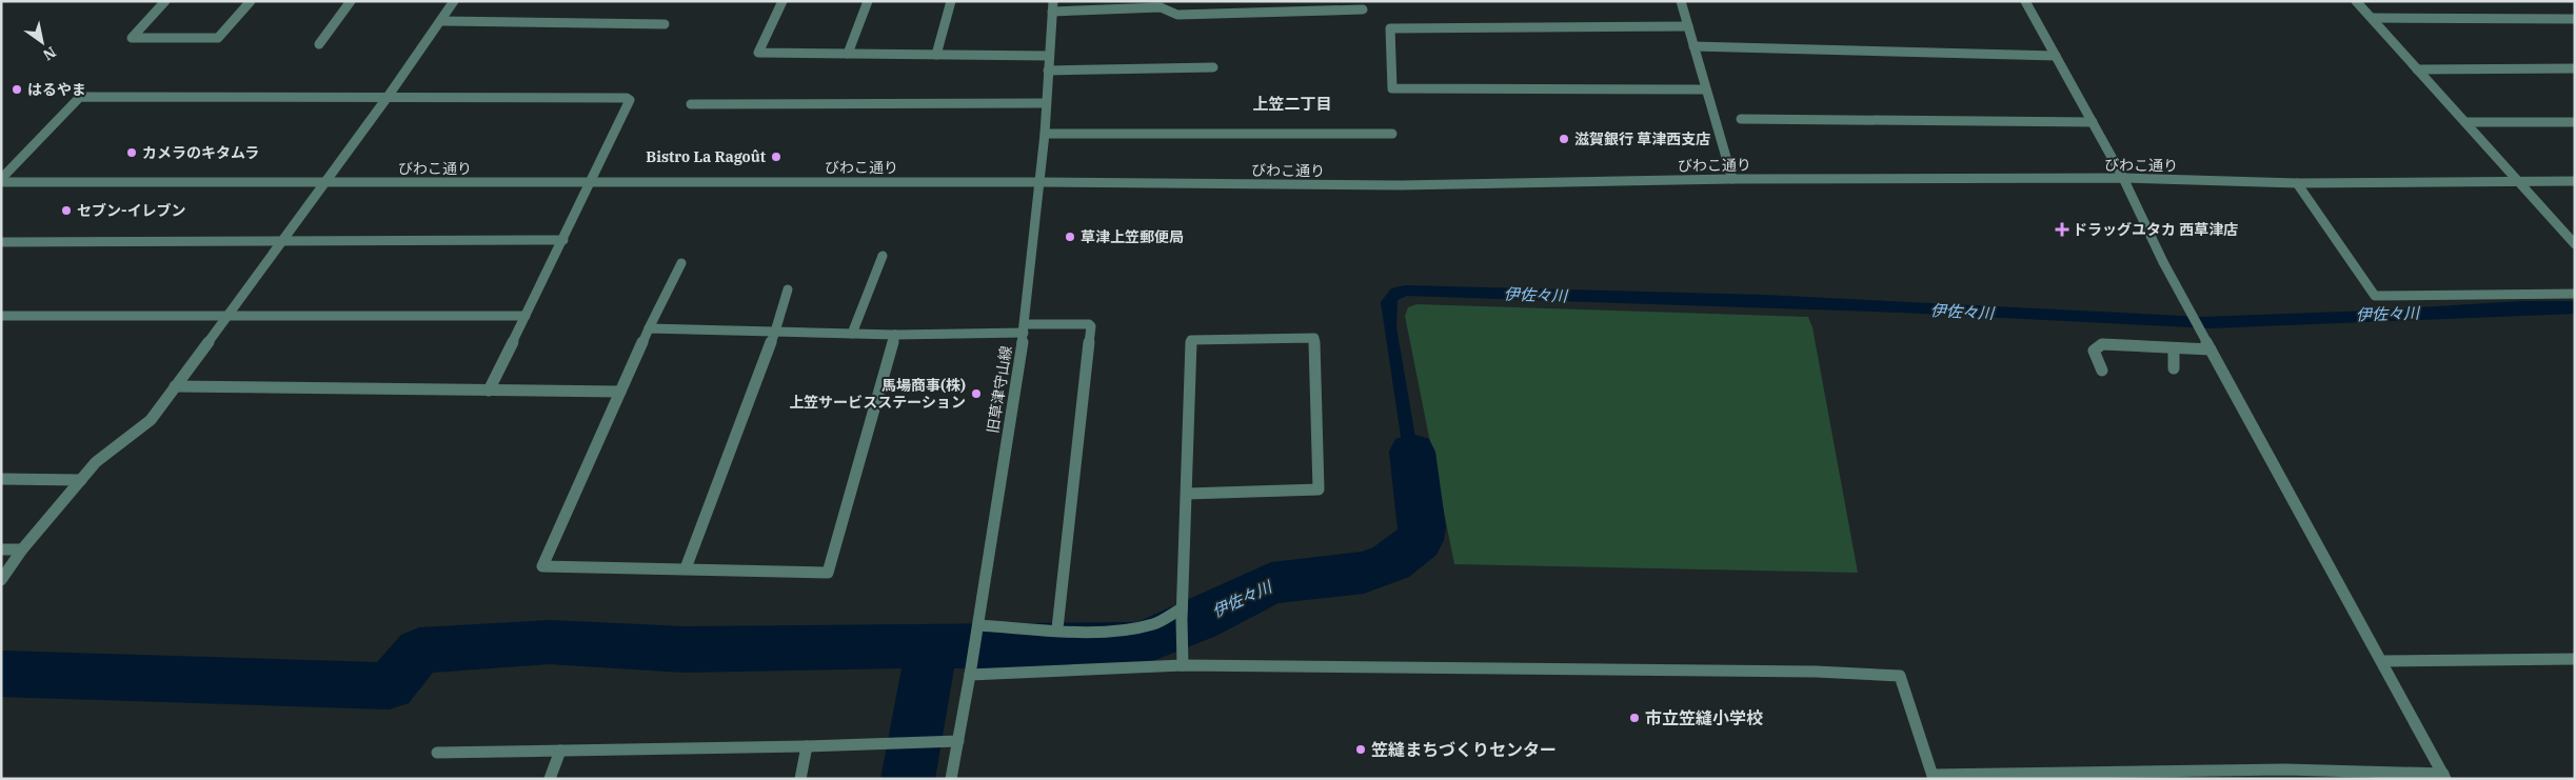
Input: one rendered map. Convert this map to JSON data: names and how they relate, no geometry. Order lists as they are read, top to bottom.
{
  "streets": {
    "street": ["びわこ通り", "旧草津守山線"]
  },
  "crossings": [
    ["びわこ通り", "旧草津守山線"]
  ],
  "districts": ["上笠二丁目"],
  "water": ["伊佐々川"],
  "places": {
    "other": [
      "はるやま",
      "滋賀銀行 草津西支店",
      "カメラのキタムラ",
      "Bistro La Ragoût",
      "セブン-イレブン",
      "草津上笠郵便局",
      "馬場商事(株) 上笠サービスステーション",
      "市立笠縫小学校",
      "笠縫まちづくりセンター"
    ],
    "health": ["ドラッグユタカ 西草津店"]
  },
  "north": "bottom right"
}
